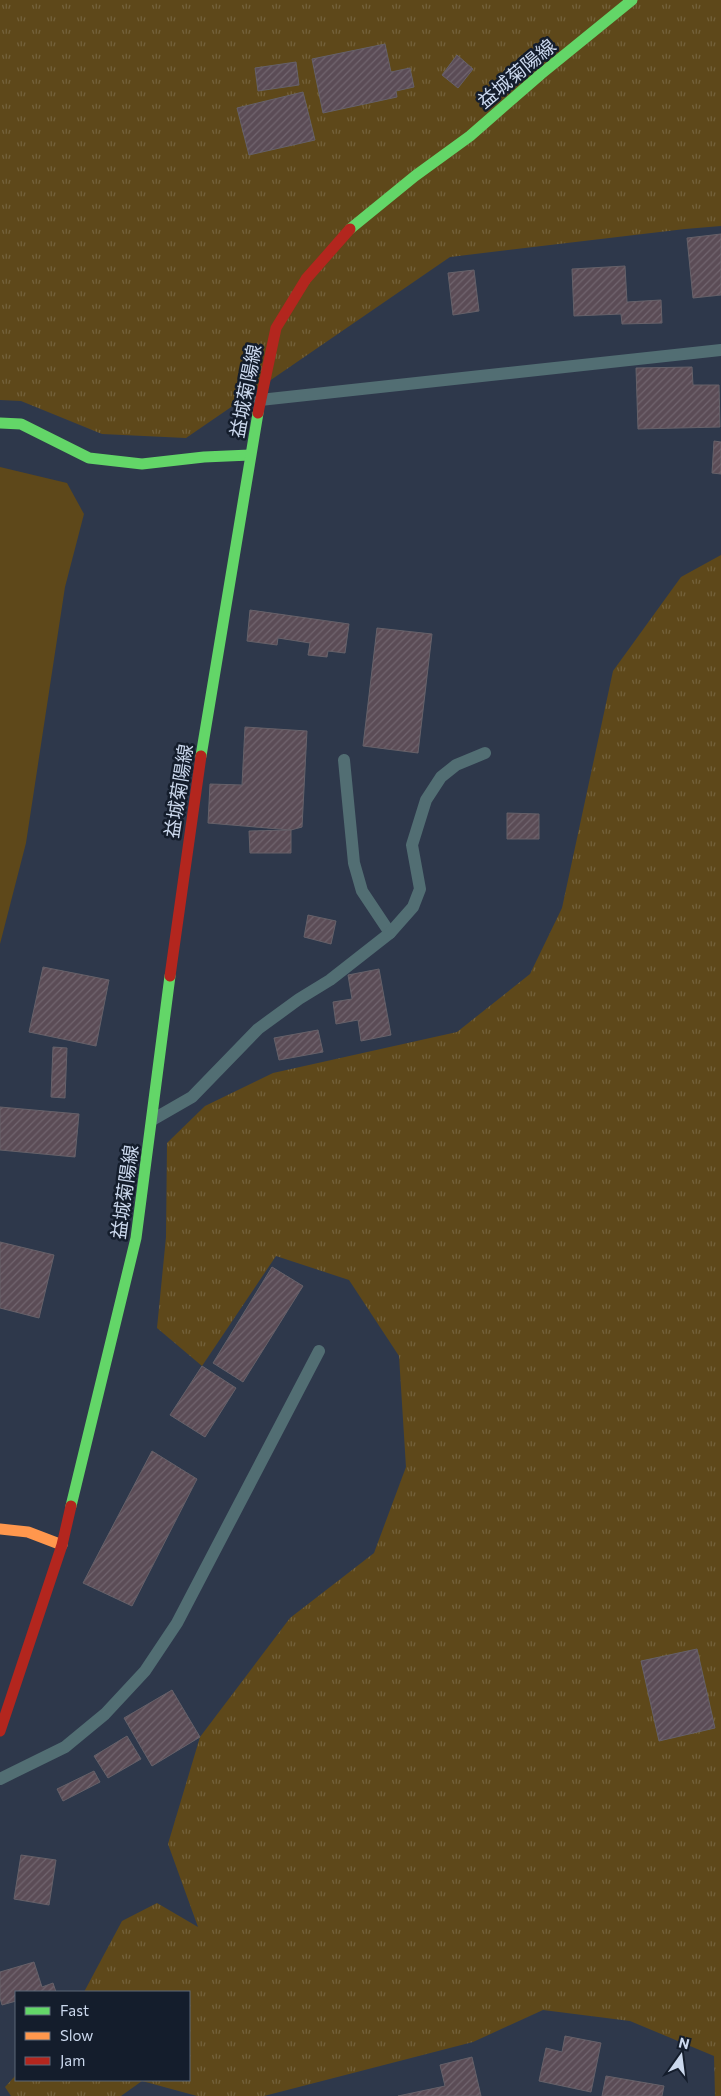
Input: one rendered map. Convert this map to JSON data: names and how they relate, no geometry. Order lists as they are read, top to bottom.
{
  "streets": {
    "main road": ["益城菊陽線"]
  },
  "legend": ["Fast", "Slow", "Jam"],
  "north": "top"
}
